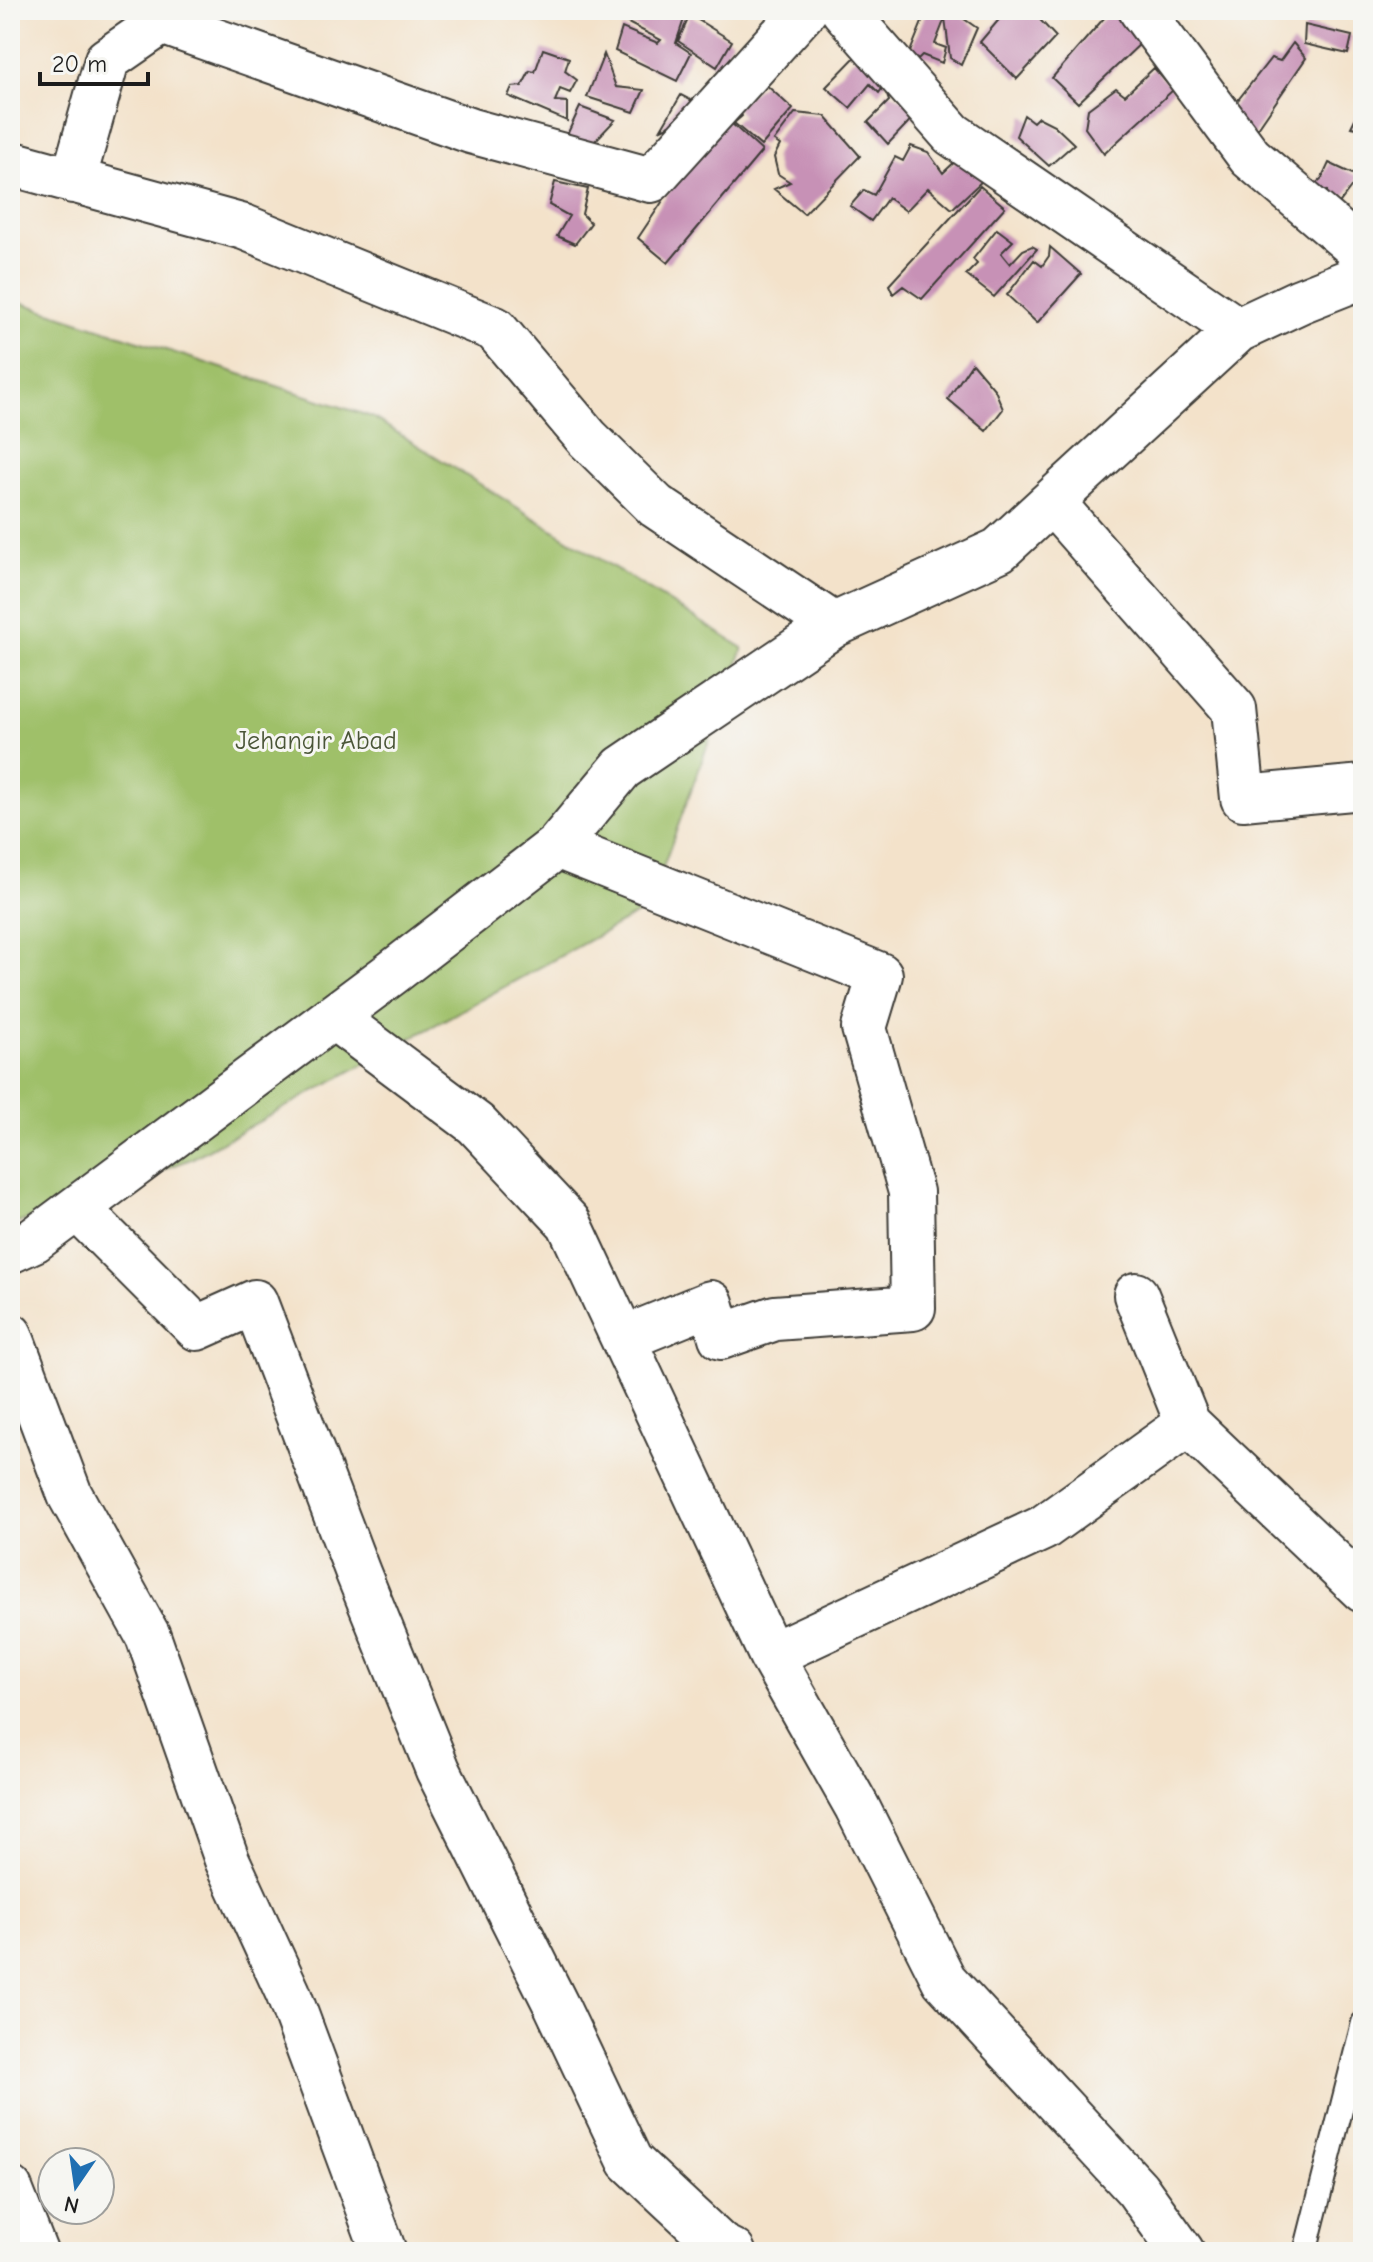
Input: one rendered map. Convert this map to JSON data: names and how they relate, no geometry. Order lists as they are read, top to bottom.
{
  "parks": ["Jehangir Abad"],
  "scale_bar": "20 m",
  "north": "bottom"
}
